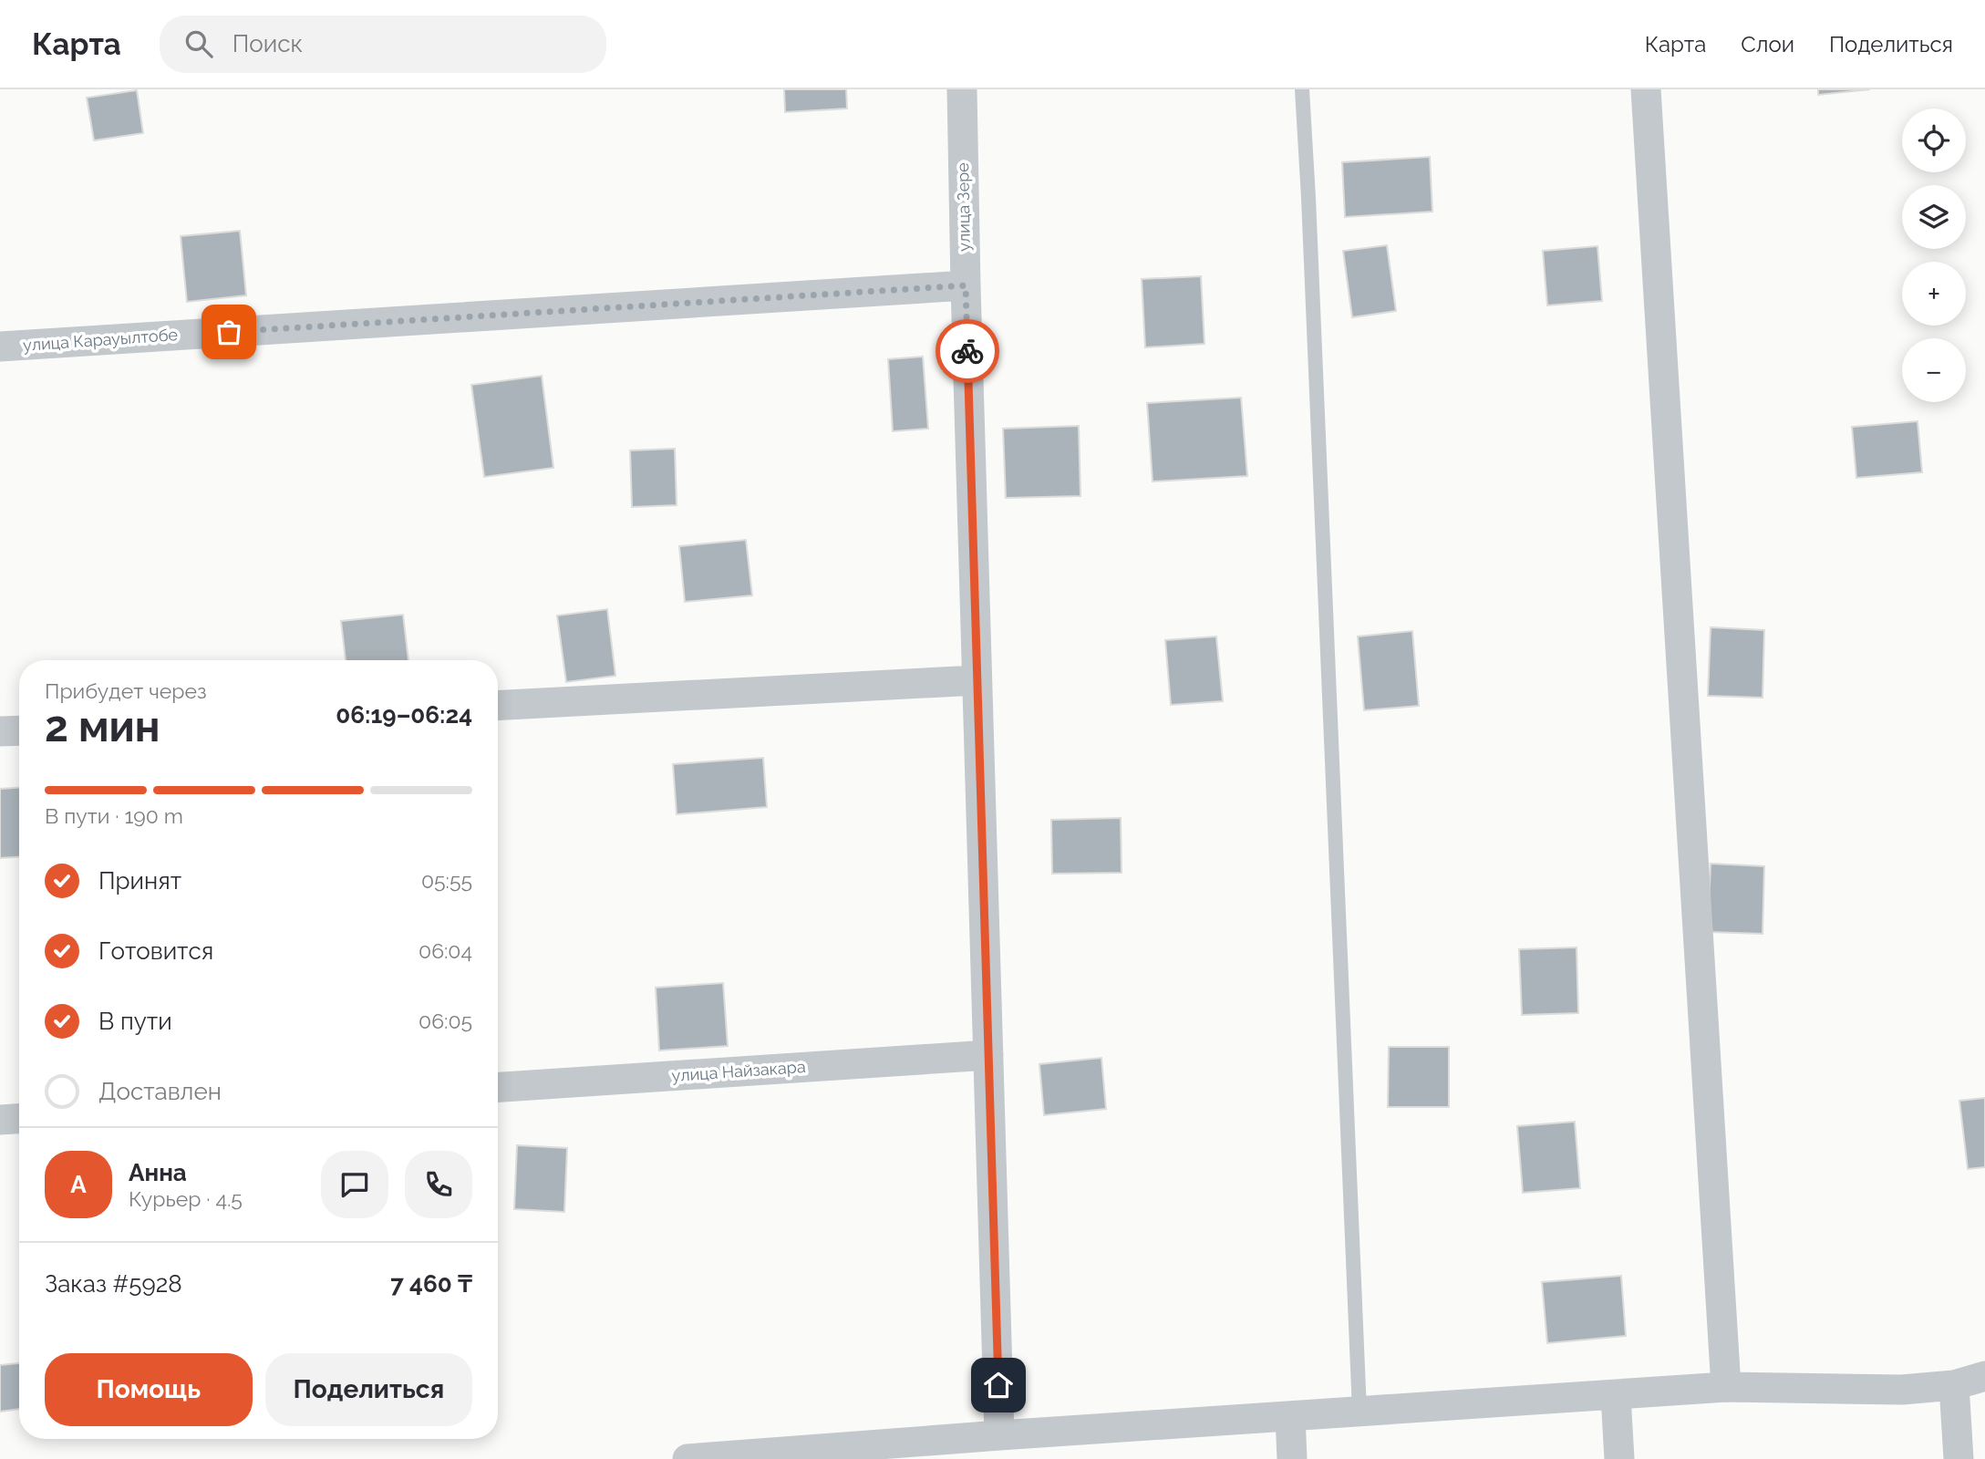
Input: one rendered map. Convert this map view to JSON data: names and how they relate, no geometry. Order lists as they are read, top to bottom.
{
  "streets": {
    "street": ["улица Зере", "улица Карауылтобе", "улица Найзакара"]
  },
  "crossings": [
    ["улица Зере", "улица Карауылтобе"],
    ["улица Зере", "улица Найзакара"]
  ],
  "page": {
    "header": "Карта",
    "search": "Поиск",
    "nav": ["Карта", "Слои", "Поделиться"],
    "map_buttons": ["+", "−"],
    "heading": ["2 мин", "Прибудет через", "06:19–06:24"],
    "panel": [
      "Анна",
      "Курьер · 4.5",
      "Заказ #5928",
      "7 460 ₸"
    ],
    "bar": "В пути · 190 m",
    "list": [
      ["Принят", "05:55"],
      ["Готовится", "06:04"],
      ["В пути", "06:05"],
      "Доставлен"
    ],
    "round": "А",
    "buttons": ["Помощь", "Поделиться"]
  }
}
